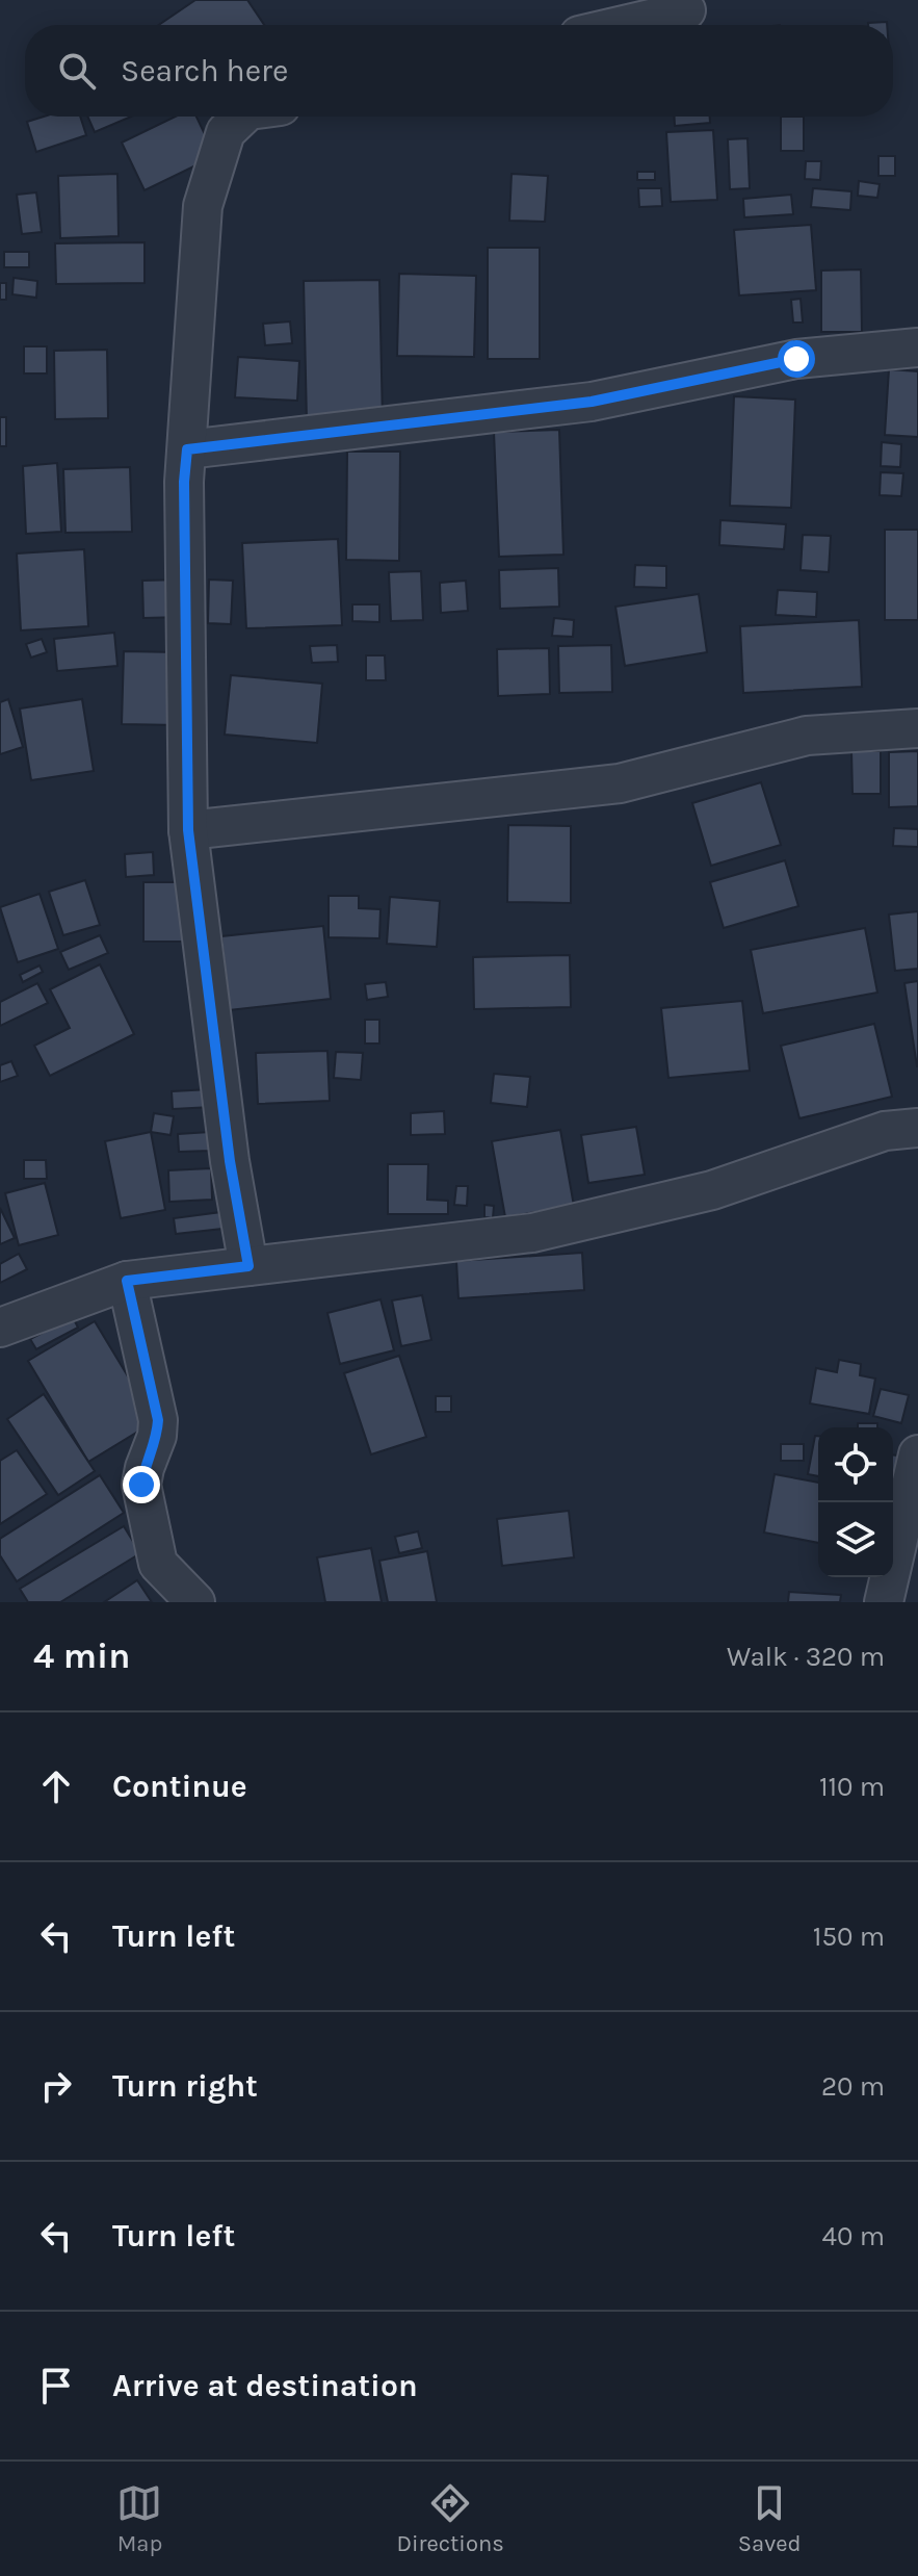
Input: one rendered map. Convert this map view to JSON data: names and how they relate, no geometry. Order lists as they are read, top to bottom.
{
  "page": {
    "search": "Search here",
    "heading": ["4 min", "Walk · 320 m"],
    "list": [
      ["Continue", "110 m"],
      ["Turn left", "150 m"],
      ["Turn right", "20 m"],
      ["Turn left", "40 m"],
      "Arrive at destination"
    ],
    "nav": ["Map", "Directions", "Saved"]
  }
}
